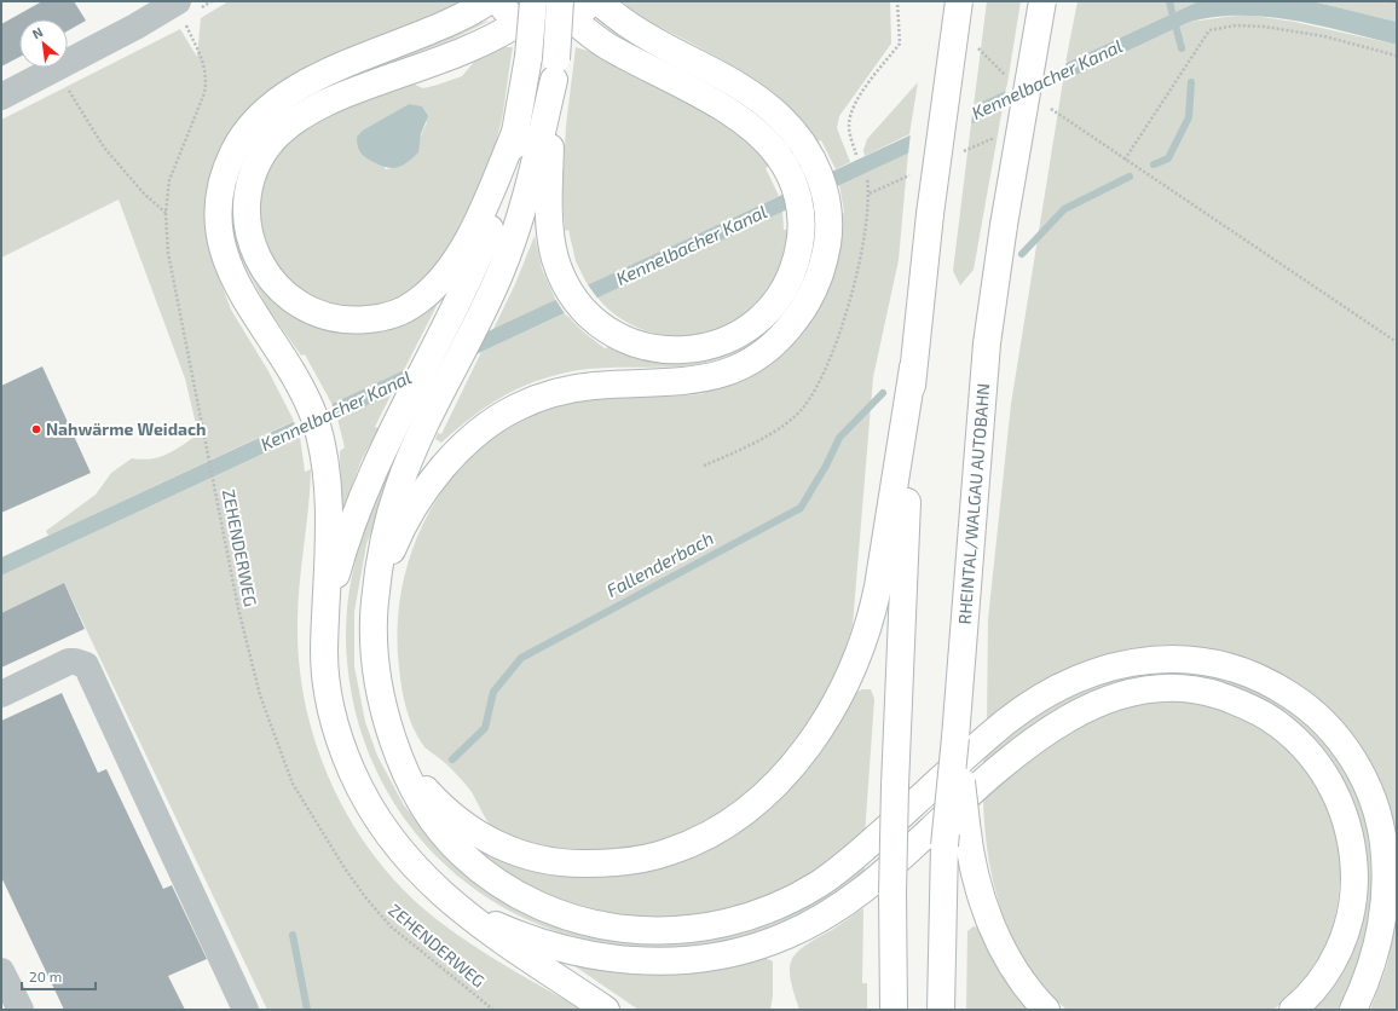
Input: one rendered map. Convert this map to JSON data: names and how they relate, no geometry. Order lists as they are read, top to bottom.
{
  "streets": {
    "main road": ["RHEINTAL/WALGAU AUTOBAHN"],
    "path": ["ZEHENDERWEG"]
  },
  "water": ["Kennelbacher Kanal", "Fallenderbach"],
  "places": ["Nahwärme Weidach"],
  "scale_bar": "20 m",
  "north": "top left"
}
